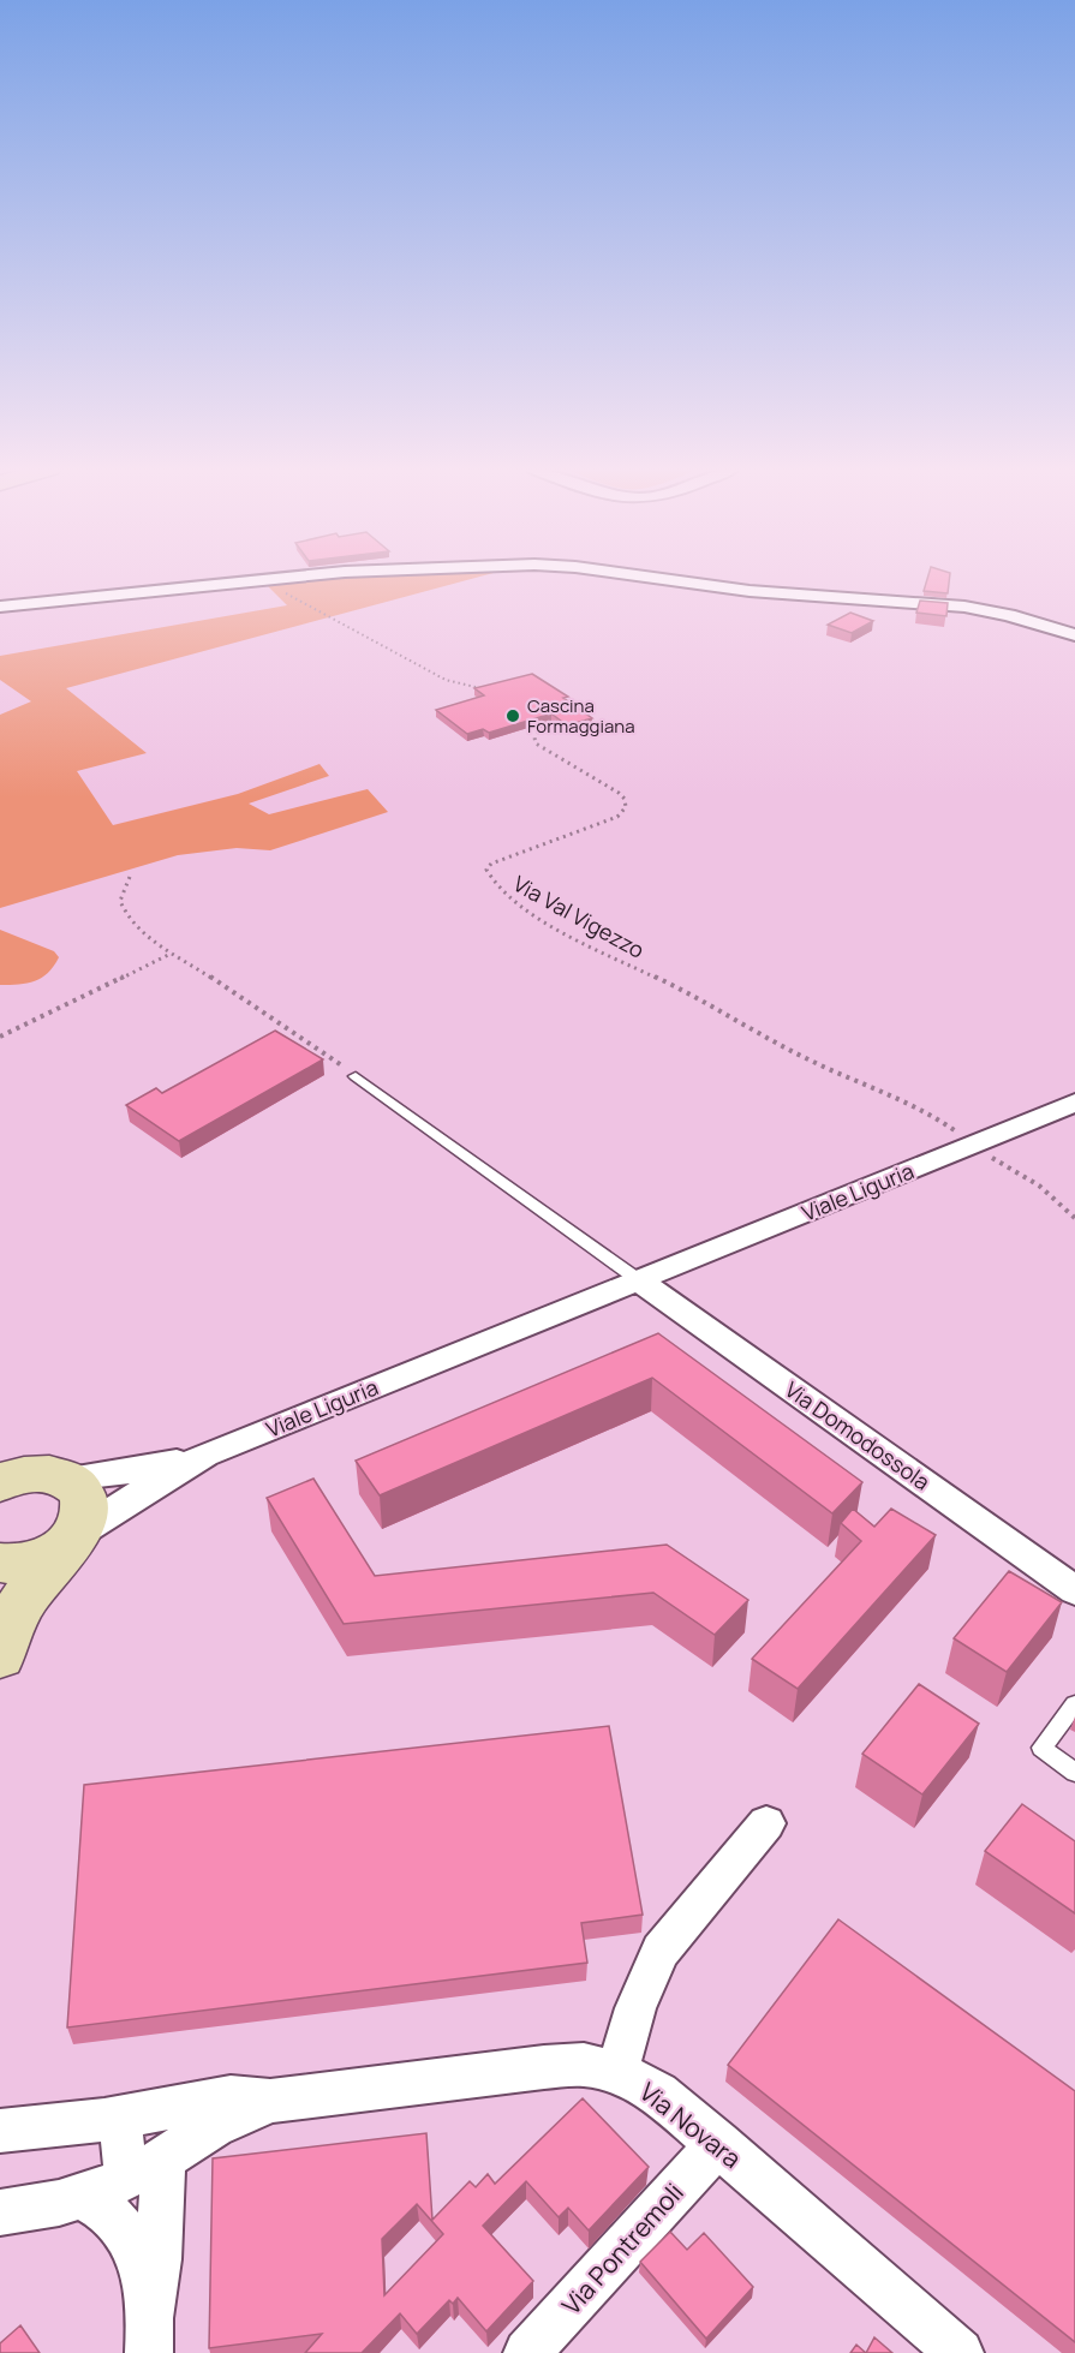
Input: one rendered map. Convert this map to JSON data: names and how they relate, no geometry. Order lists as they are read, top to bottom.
{
  "streets": {
    "street": [
      "Viale Liguria",
      "Via Domodossola",
      "Via Novara",
      "Via Pontremoli"
    ],
    "path": ["Via Val Vigezzo"]
  },
  "crossings": [
    ["Via Val Vigezzo", "Viale Liguria"],
    ["Viale Liguria", "Via Domodossola"],
    ["Via Novara", "Via Pontremoli"]
  ],
  "places": ["Cascina Formaggiana"]
}
